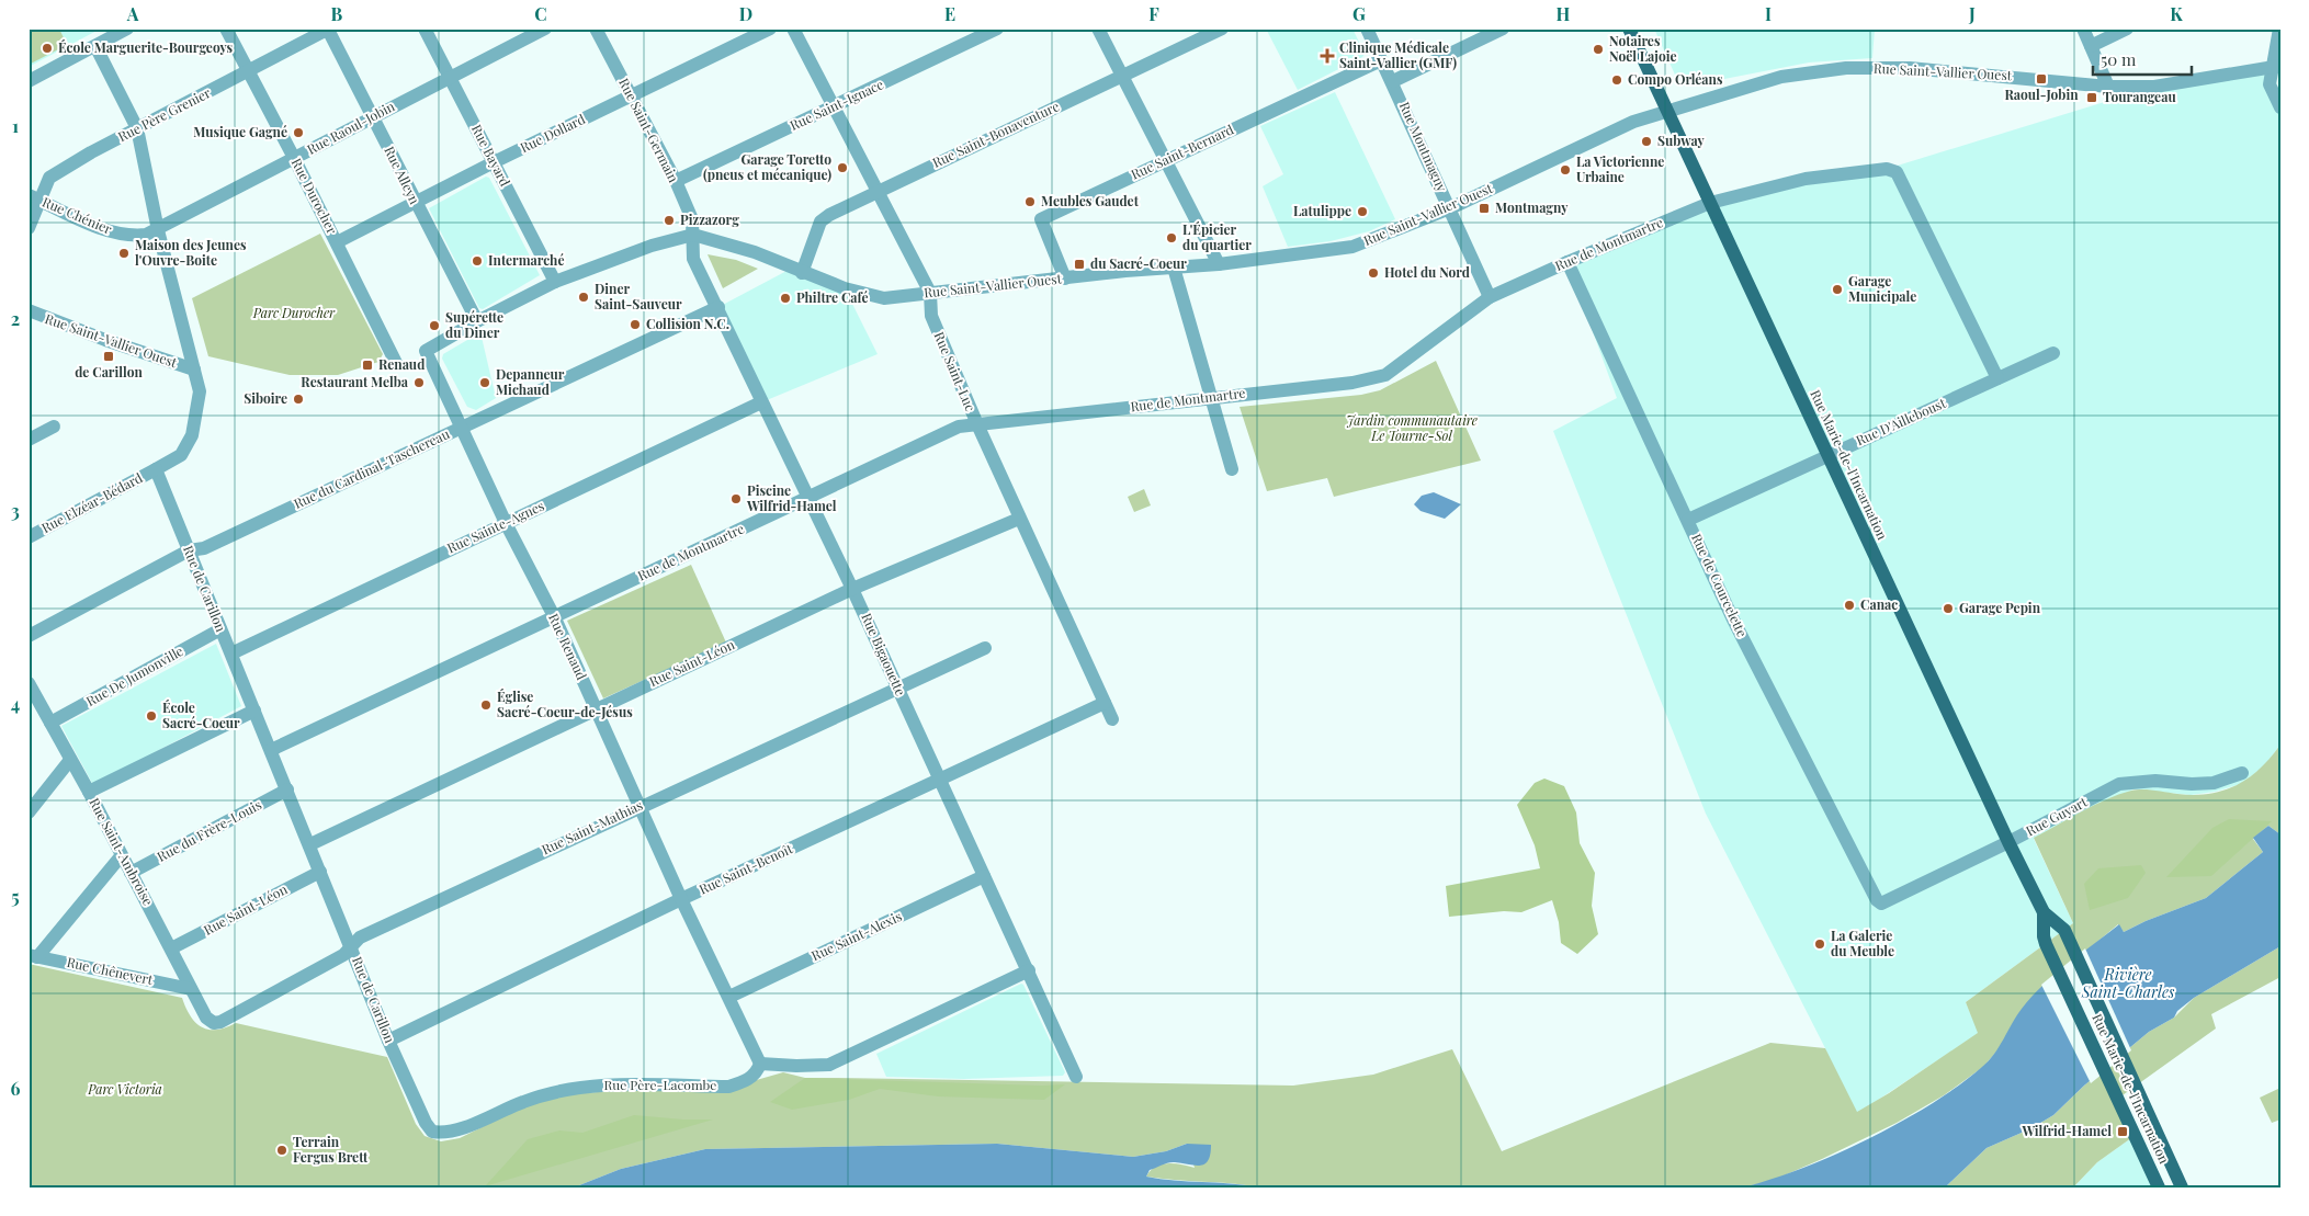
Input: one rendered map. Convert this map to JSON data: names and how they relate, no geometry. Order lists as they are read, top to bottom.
{
  "streets": {
    "main road": ["Rue Marie-de-l'Incarnation"],
    "street": [
      "Rue Saint-Vallier Ouest",
      "Rue Saint-Ignace",
      "Rue Père Grenier",
      "Rue Raoul-Jobin",
      "Rue Saint-Germain",
      "Rue Dollard",
      "Rue Saint-Bonaventure",
      "Rue Montmagny",
      "Rue Saint-Bernard",
      "Rue Bayard",
      "Rue Alleyn",
      "Rue Durocher",
      "Rue Chénier",
      "Rue de Montmartre",
      "Rue Saint-Luc",
      "Rue D'Ailleboust",
      "Rue du Cardinal-Taschereau",
      "Rue Elzéar-Bédard",
      "Rue Sainte-Agnes",
      "Rue de Courcelette",
      "Rue de Carillon",
      "Rue Renaud",
      "Rue Bigaouette",
      "Rue Saint-Léon",
      "Rue De Jumonville",
      "Rue Guyart",
      "Rue Saint-Mathias",
      "Rue du Frère-Louis",
      "Rue Saint-Ambroise",
      "Rue Saint-Benoît",
      "Rue Saint-Alexis",
      "Rue Chênevert",
      "Rue Père-Lacombe"
    ]
  },
  "crossings": [
    ["Rue Saint-Vallier Ouest", "Rue Saint-Germain"],
    ["Rue Saint-Vallier Ouest", "Rue Saint-Bonaventure"],
    ["Rue Saint-Vallier Ouest", "Rue Montmagny"],
    ["Rue Saint-Vallier Ouest", "Rue Saint-Bernard"],
    ["Rue Saint-Vallier Ouest", "Rue Saint-Luc"],
    ["Rue Saint-Vallier Ouest", "Rue Marie-de-l'Incarnation"],
    ["Rue Saint-Vallier Ouest", "Rue Bigaouette"],
    ["Rue Saint-Ignace", "Rue Saint-Germain"],
    ["Rue Saint-Ignace", "Rue Saint-Luc"],
    ["Rue Père Grenier", "Rue Alleyn"],
    ["Rue Père Grenier", "Rue Durocher"],
    ["Rue Père Grenier", "Rue Chénier"],
    ["Rue Raoul-Jobin", "Rue Bayard"],
    ["Rue Raoul-Jobin", "Rue Alleyn"],
    ["Rue Raoul-Jobin", "Rue Durocher"],
    ["Rue Raoul-Jobin", "Rue Chénier"],
    ["Rue Saint-Germain", "Rue Dollard"],
    ["Rue Saint-Germain", "Rue Bigaouette"],
    ["Rue Dollard", "Rue Bayard"],
    ["Rue Dollard", "Rue Alleyn"],
    ["Rue Dollard", "Rue Durocher"],
    ["Rue Saint-Bonaventure", "Rue Saint-Luc"],
    ["Rue Montmagny", "Rue Saint-Bernard"],
    ["Rue Montmagny", "Rue de Montmartre"],
    ["Rue Alleyn", "Rue Renaud"],
    ["Rue de Montmartre", "Rue Saint-Luc"],
    ["Rue de Montmartre", "Rue D'Ailleboust"],
    ["Rue de Montmartre", "Rue Marie-de-l'Incarnation"],
    ["Rue de Montmartre", "Rue de Courcelette"],
    ["Rue de Montmartre", "Rue de Carillon"],
    ["Rue de Montmartre", "Rue Renaud"],
    ["Rue de Montmartre", "Rue Bigaouette"],
    ["Rue Saint-Luc", "Rue Saint-Léon"],
    ["Rue Saint-Luc", "Rue Saint-Benoît"],
    ["Rue D'Ailleboust", "Rue Marie-de-l'Incarnation"],
    ["Rue D'Ailleboust", "Rue de Courcelette"],
    ["Rue Marie-de-l'Incarnation", "Rue Guyart"],
    ["Rue du Cardinal-Taschereau", "Rue de Carillon"],
    ["Rue du Cardinal-Taschereau", "Rue Renaud"],
    ["Rue du Cardinal-Taschereau", "Rue Bigaouette"],
    ["Rue Elzéar-Bédard", "Rue de Carillon"],
    ["Rue Sainte-Agnes", "Rue de Carillon"],
    ["Rue Sainte-Agnes", "Rue Renaud"],
    ["Rue Sainte-Agnes", "Rue Bigaouette"],
    ["Rue de Courcelette", "Rue Guyart"],
    ["Rue de Carillon", "Rue Saint-Léon"],
    ["Rue de Carillon", "Rue De Jumonville"],
    ["Rue de Carillon", "Rue Saint-Mathias"],
    ["Rue de Carillon", "Rue du Frère-Louis"],
    ["Rue de Carillon", "Rue Saint-Benoît"],
    ["Rue de Carillon", "Rue Père-Lacombe"],
    ["Rue Renaud", "Rue Saint-Léon"],
    ["Rue Renaud", "Rue Saint-Mathias"],
    ["Rue Renaud", "Rue Saint-Benoît"],
    ["Rue Renaud", "Rue Saint-Alexis"],
    ["Rue Renaud", "Rue Père-Lacombe"],
    ["Rue Bigaouette", "Rue Saint-Léon"],
    ["Rue Bigaouette", "Rue Saint-Mathias"],
    ["Rue Bigaouette", "Rue Saint-Benoît"],
    ["Rue Bigaouette", "Rue Saint-Alexis"],
    ["Rue Saint-Léon", "Rue Saint-Ambroise"],
    ["Rue De Jumonville", "Rue Saint-Ambroise"],
    ["Rue Saint-Mathias", "Rue Saint-Ambroise"],
    ["Rue du Frère-Louis", "Rue Saint-Ambroise"],
    ["Rue Saint-Ambroise", "Rue Chênevert"]
  ],
  "water": ["Rivière Saint-Charles"],
  "parks": ["Parc Durocher", "Jardin communautaire Le Tourne-Sol", "Parc Victoria"],
  "places": {
    "other": [
      "École Marguerite-Bourgeoys",
      "Notaires Noël Lajoie",
      "Compo Orléans",
      "Musique Gagné",
      "Subway",
      "Garage Toretto (pneus et mécanique)",
      "La Victorienne Urbaine",
      "Meubles Gaudet",
      "Latulippe",
      "Pizzazorg",
      "L'Épicier du quartier",
      "Maison des Jeunes l'Ouvre-Boite",
      "Intermarché",
      "Hotel du Nord",
      "Garage Municipale",
      "Diner Saint-Sauveur",
      "Philtre Café",
      "Collision N.C.",
      "Supérette du Diner",
      "Restaurant Melba",
      "Depanneur Michaud",
      "Siboire",
      "Piscine Wilfrid-Hamel",
      "Canac",
      "Garage Pepin",
      "Église Sacré-Coeur-de-Jésus",
      "École Sacré-Coeur",
      "La Galerie du Meuble",
      "Terrain Fergus Brett"
    ],
    "health": ["Clinique Médicale Saint-Vallier (GMF)"],
    "transit": [
      "Raoul-Jobin",
      "Tourangeau",
      "Montmagny",
      "du Sacré-Coeur",
      "de Carillon",
      "Renaud",
      "Wilfrid-Hamel"
    ]
  },
  "scale_bar": "50 m",
  "grid": {
    "columns": [
      "A",
      "B",
      "C",
      "D",
      "E",
      "F",
      "G",
      "H",
      "I",
      "J",
      "K"
    ],
    "rows": [
      "1",
      "2",
      "3",
      "4",
      "5",
      "6"
    ]
  }
}
